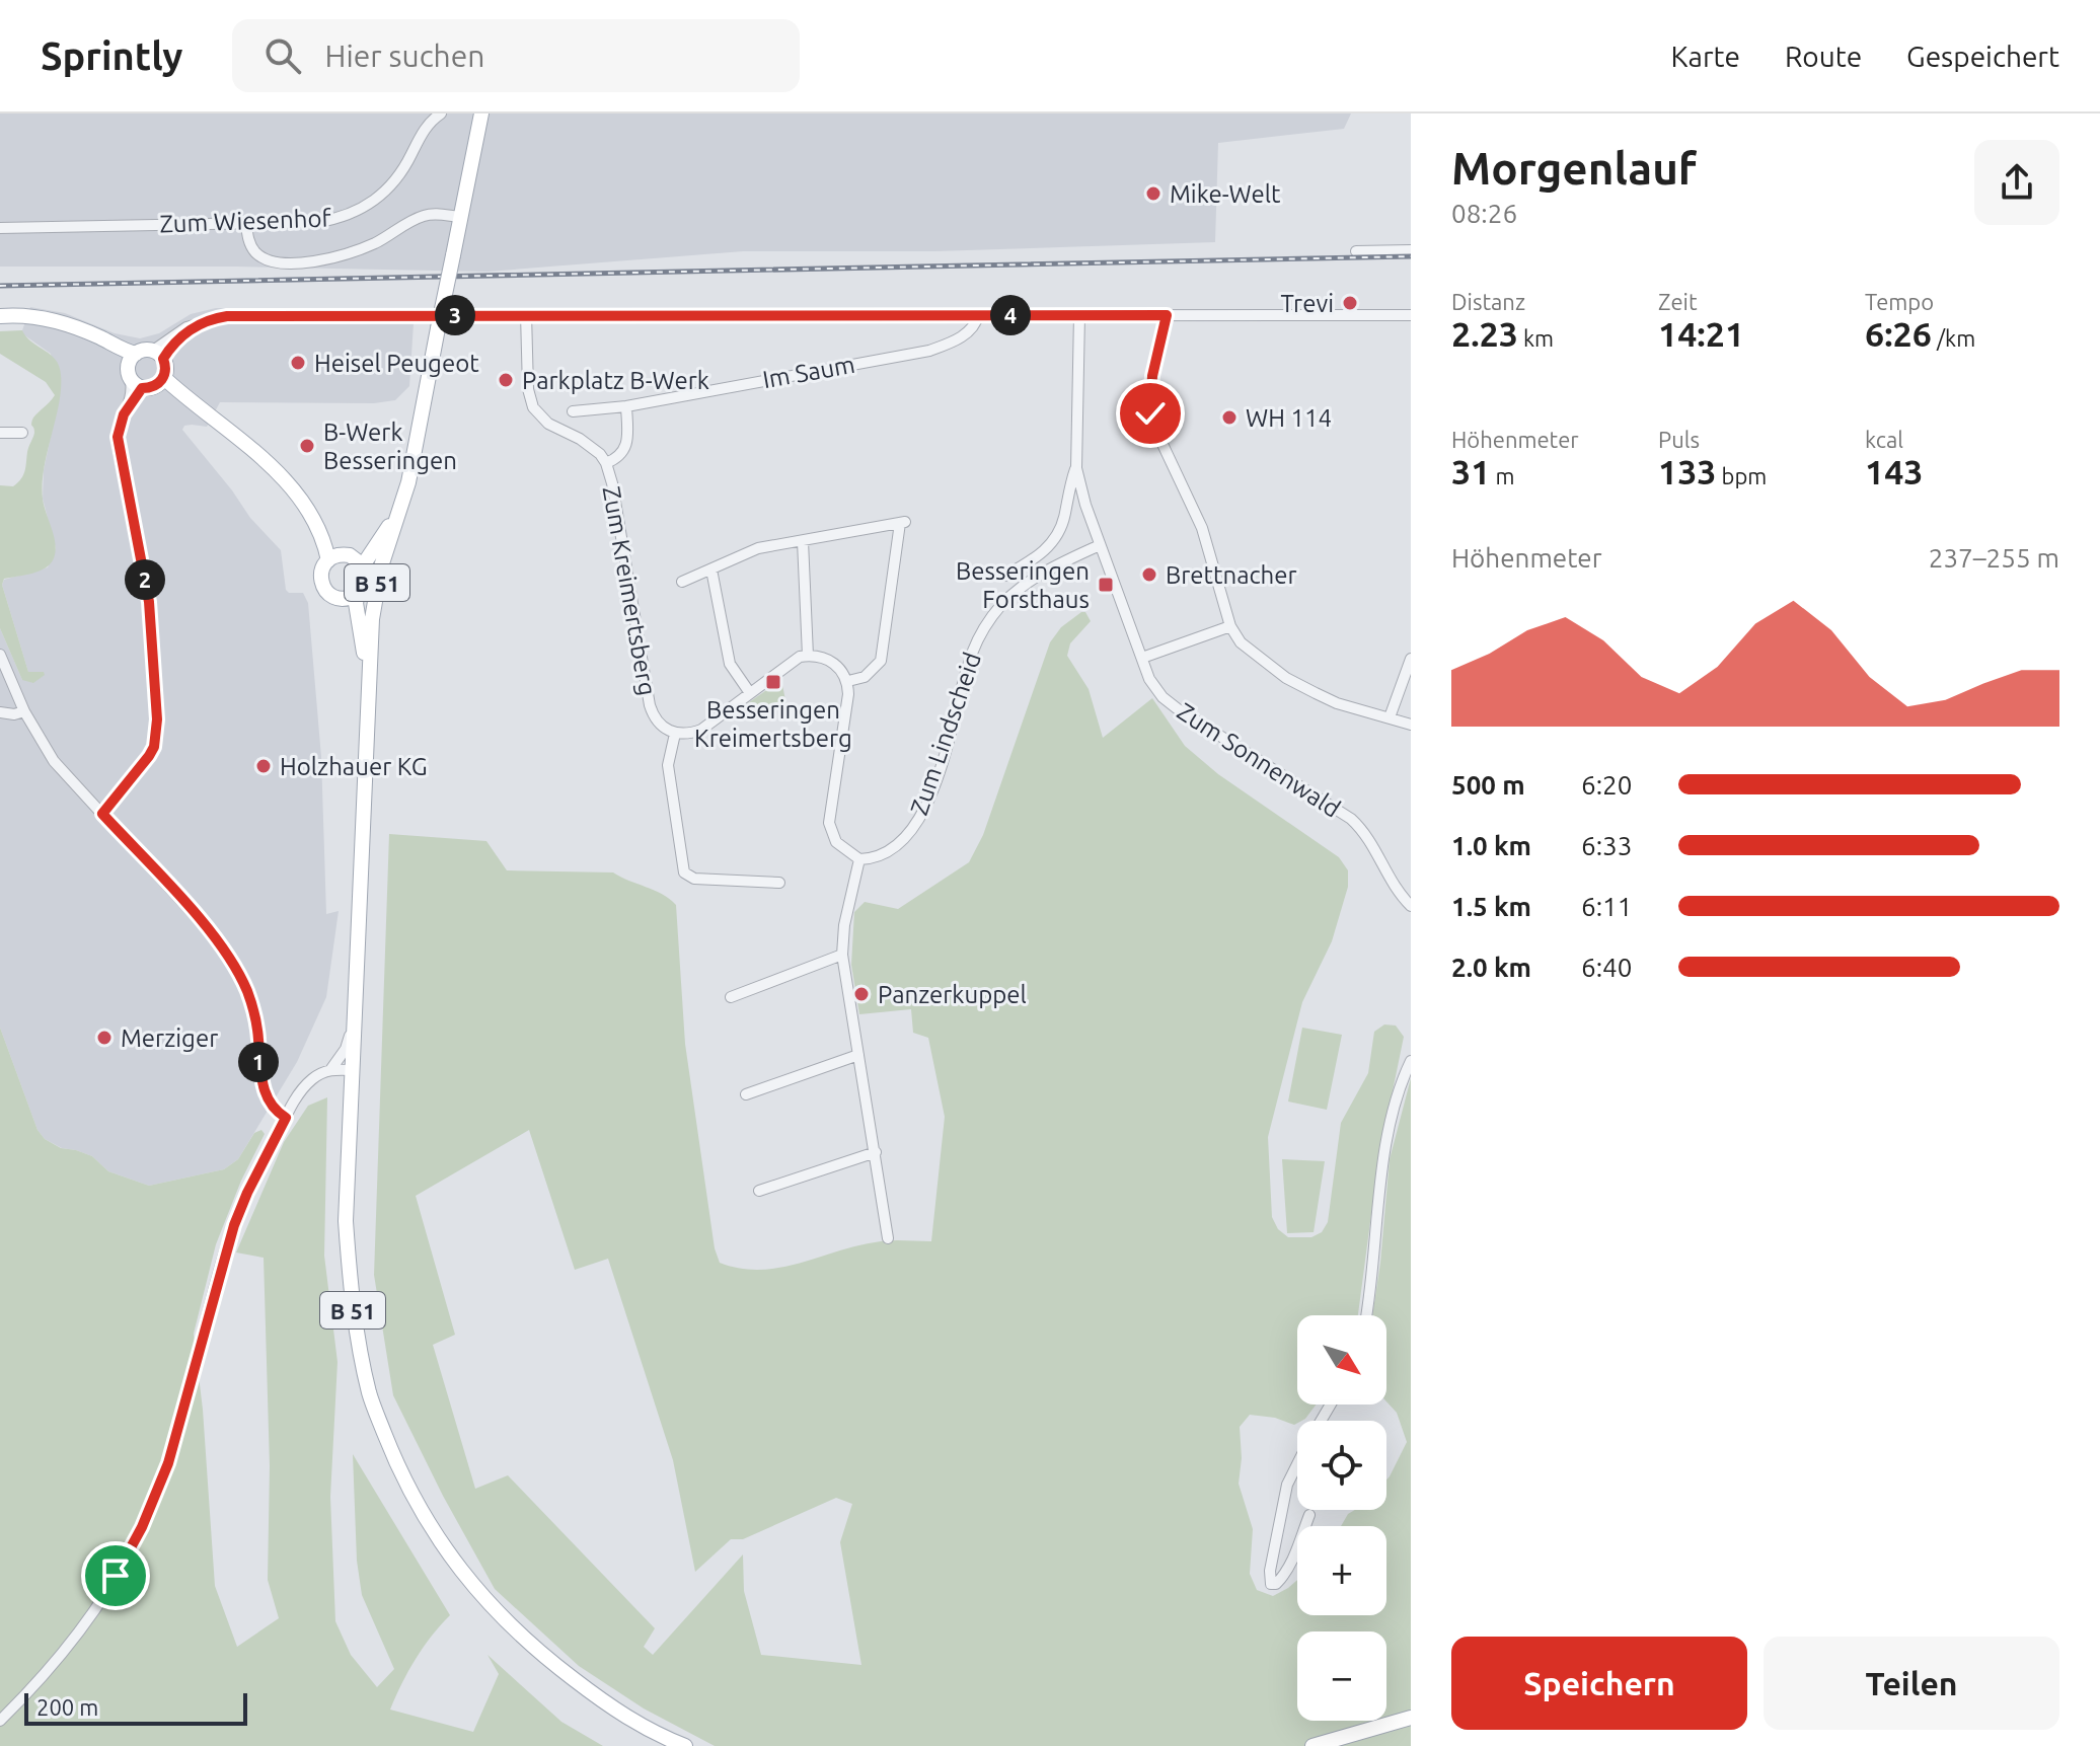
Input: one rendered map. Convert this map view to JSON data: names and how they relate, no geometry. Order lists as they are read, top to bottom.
{
  "streets": {
    "main road": ["B 51"],
    "street": [
      "Zum Wiesenhof",
      "Im Saum",
      "Zum Kreimertsberg",
      "Zum Lindscheid",
      "Zum Sonnenwald"
    ]
  },
  "crossings": [
    ["Zum Lindscheid", "Zum Sonnenwald"]
  ],
  "places": {
    "other": [
      "Mike-Welt",
      "Trevi",
      "Heisel Peugeot",
      "Parkplatz B-Werk",
      "WH 114",
      "B-Werk Besseringen",
      "Brettnacher",
      "Holzhauer KG",
      "Panzerkuppel",
      "Merziger"
    ],
    "transit": ["Besseringen Forsthaus", "Besseringen Kreimertsberg"]
  },
  "scale_bar": "200 m",
  "north": "bottom right",
  "page": {
    "header": "Sprintly",
    "search": "Hier suchen",
    "nav": ["Karte", "Route", "Gespeichert"],
    "heading": ["Morgenlauf", "08:26"],
    "stats": [
      ["Distanz", "2.23 km"],
      ["Zeit", "14:21"],
      ["Tempo", "6:26 /km"],
      ["Höhenmeter", "31 m"],
      ["Puls", "133 bpm"],
      ["kcal", "143"]
    ],
    "pins": [
      "3",
      "4",
      "2",
      "1"
    ],
    "chart": ["Höhenmeter", "237–255 m"],
    "list": [
      {
        "name": "500 m",
        "note": "6:20"
      },
      {
        "name": "1.0 km",
        "note": "6:33"
      },
      {
        "name": "1.5 km",
        "note": "6:11"
      },
      {
        "name": "2.0 km",
        "note": "6:40"
      }
    ],
    "map_buttons": ["+", "−"],
    "buttons": ["Speichern", "Teilen"],
    "scale": "200 m"
  }
}
